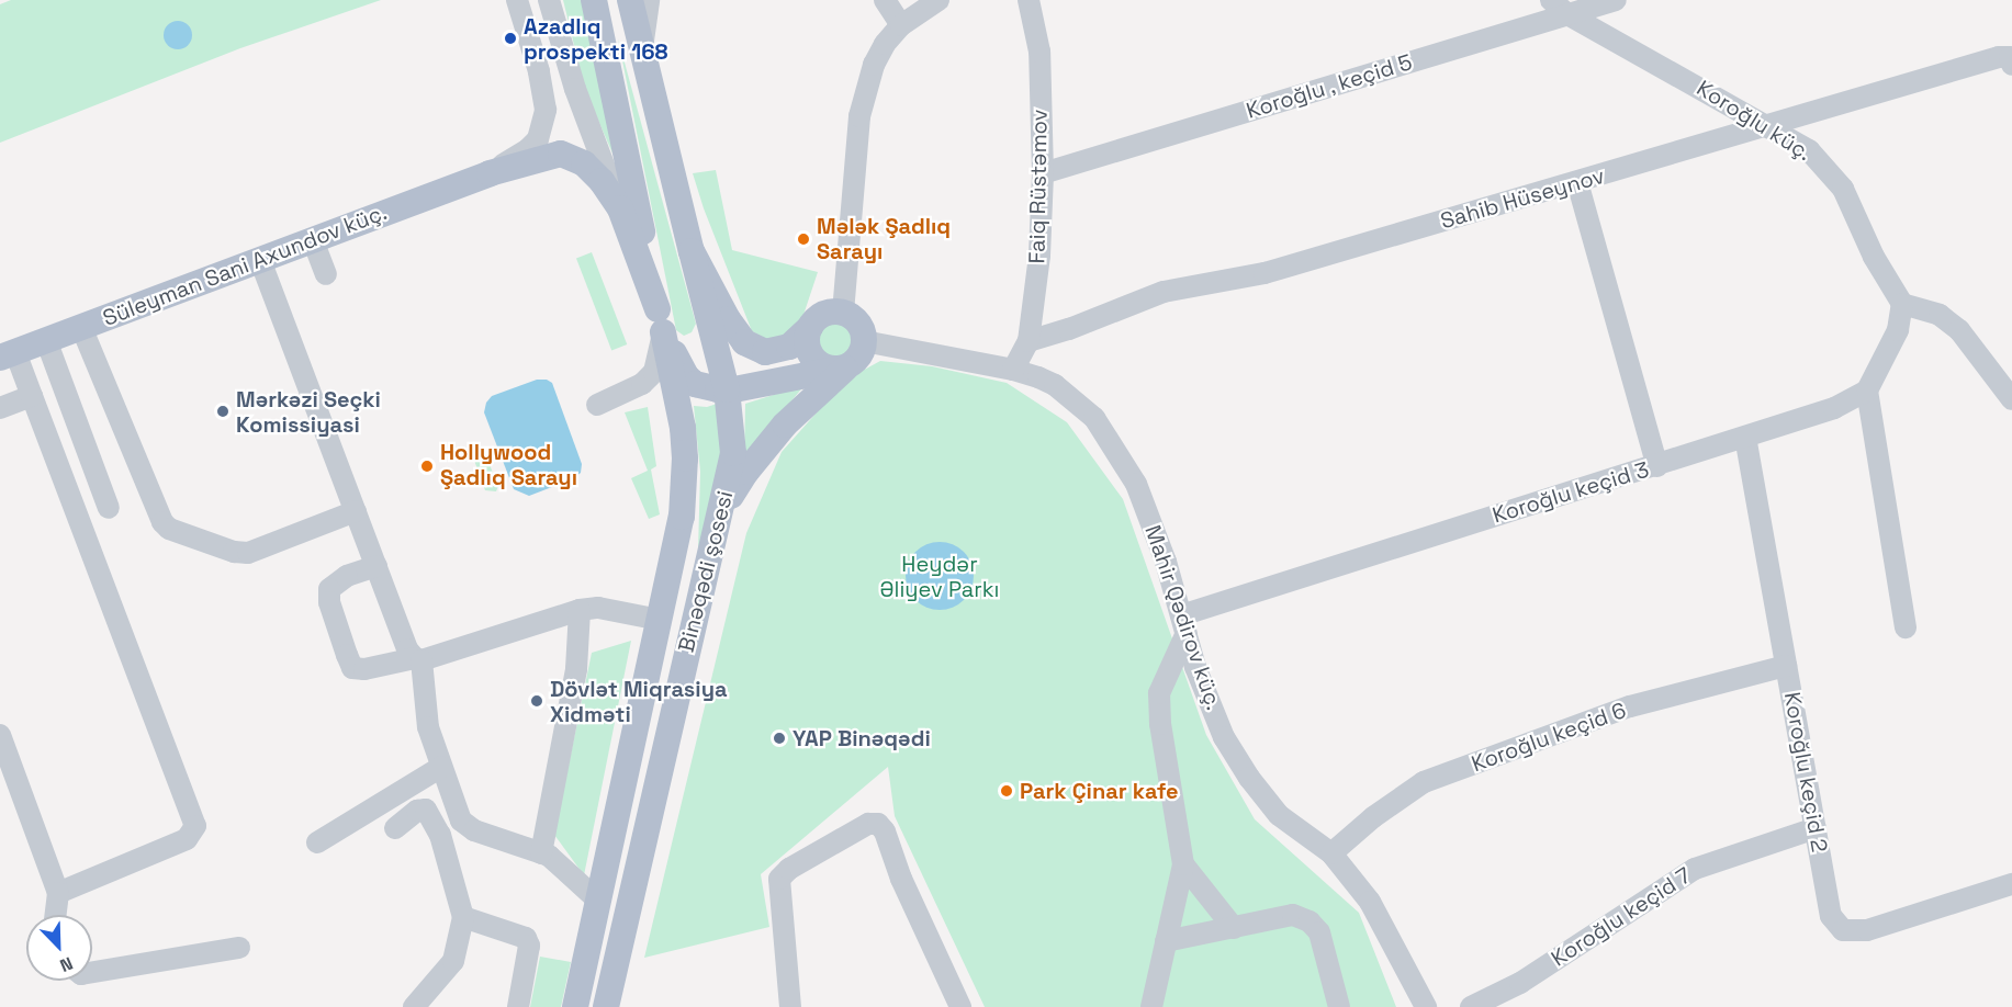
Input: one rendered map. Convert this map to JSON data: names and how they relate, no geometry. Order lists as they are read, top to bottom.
{
  "streets": {
    "main road": ["Süleyman Sani Axundov küç.", "Binəqədi şosesi"],
    "street": [
      "Koroğlu , keçid 5",
      "Koroğlu küç.",
      "Faiq Rüstəmov",
      "Sahib Hüseynov",
      "Koroğlu keçid 3",
      "Mahir Qədirov küç.",
      "Koroğlu keçid 6",
      "Koroğlu keçid 2",
      "Koroğlu keçid 7"
    ]
  },
  "crossings": [
    ["Koroğlu , keçid 5", "Koroğlu küç."],
    ["Koroğlu , keçid 5", "Faiq Rüstəmov"],
    ["Koroğlu küç.", "Sahib Hüseynov"],
    ["Faiq Rüstəmov", "Sahib Hüseynov"],
    ["Faiq Rüstəmov", "Mahir Qədirov küç."],
    ["Süleyman Sani Axundov küç.", "Binəqədi şosesi"],
    ["Koroğlu keçid 3", "Mahir Qədirov küç."],
    ["Koroğlu keçid 3", "Koroğlu keçid 2"],
    ["Mahir Qədirov küç.", "Koroğlu keçid 6"],
    ["Koroğlu keçid 6", "Koroğlu keçid 2"],
    ["Koroğlu keçid 2", "Koroğlu keçid 7"]
  ],
  "parks": ["Heydər Əliyev Parkı"],
  "places": [
    "Azadlıq prospekti 168",
    "Mələk Şadlıq Sarayı",
    "Mərkəzi Seçki Komissiyasi",
    "Hollywood Şadlıq Sarayı",
    "Dövlət Miqrasiya Xidməti",
    "YAP Binəqədi",
    "Park Çinar kafe"
  ],
  "north": "bottom right"
}
